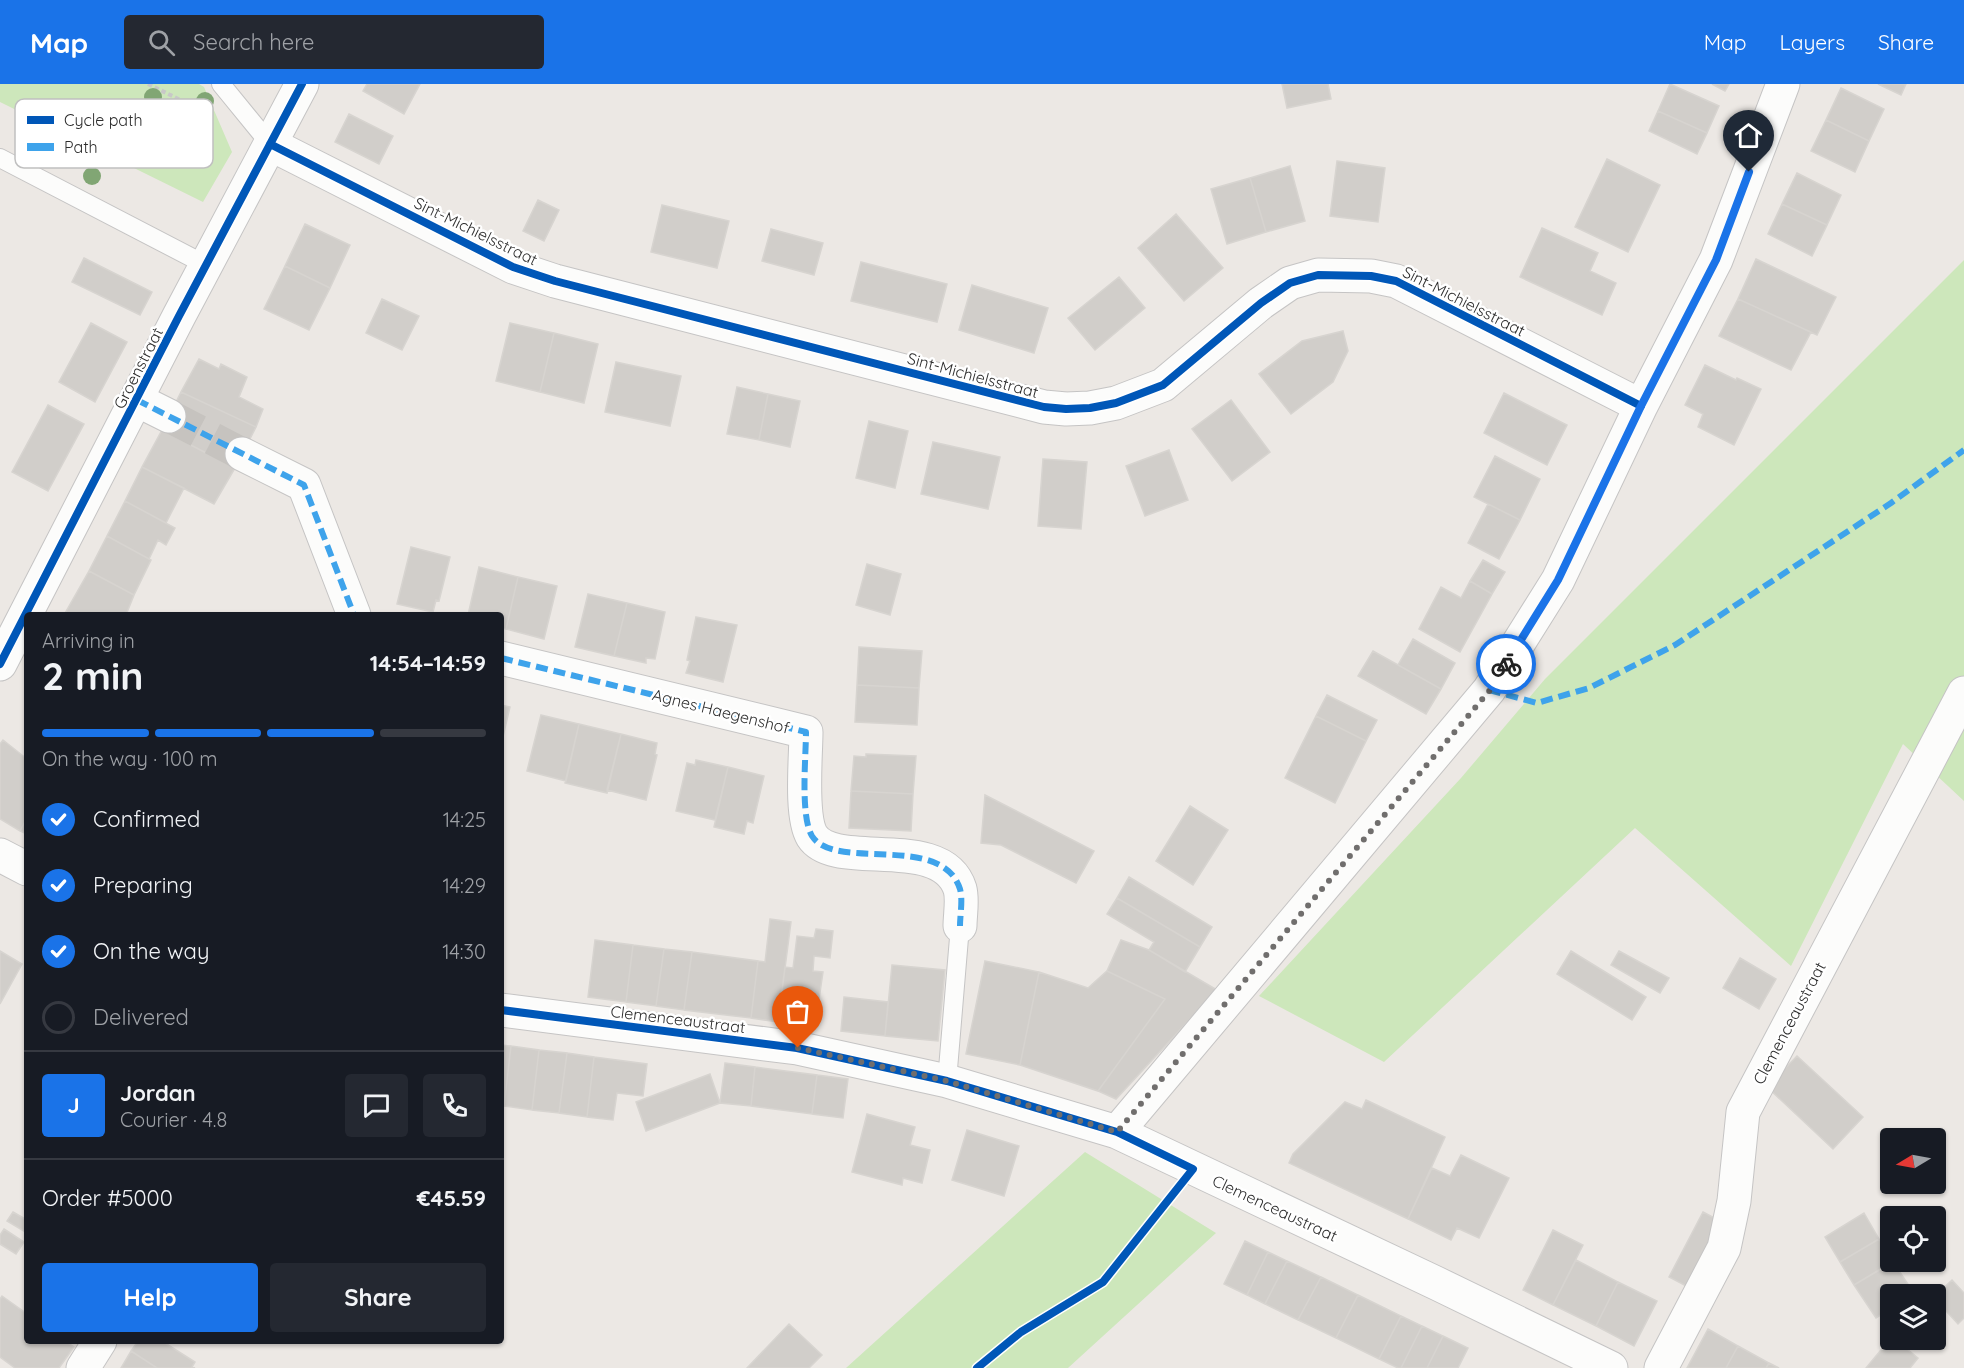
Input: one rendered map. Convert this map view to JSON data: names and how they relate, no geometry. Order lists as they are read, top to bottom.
{
  "streets": {
    "street": [
      "Sint-Michielsstraat",
      "Groenstraat",
      "Agnes Haegenshof",
      "Clemenceaustraat"
    ]
  },
  "crossings": [
    ["Sint-Michielsstraat", "Groenstraat"],
    ["Agnes Haegenshof", "Clemenceaustraat"]
  ],
  "legend": ["Cycle path", "Path"],
  "north": "left",
  "page": {
    "header": "Map",
    "search": "Search here",
    "nav": ["Map", "Layers", "Share"],
    "heading": ["2 min", "Arriving in", "14:54–14:59"],
    "panel": [
      "Jordan",
      "Courier · 4.8",
      "Order #5000",
      "€45.59"
    ],
    "bar": "On the way · 100 m",
    "list": [
      ["Confirmed", "14:25"],
      ["Preparing", "14:29"],
      ["On the way", "14:30"],
      "Delivered"
    ],
    "round": "J",
    "buttons": ["Help", "Share"]
  }
}
